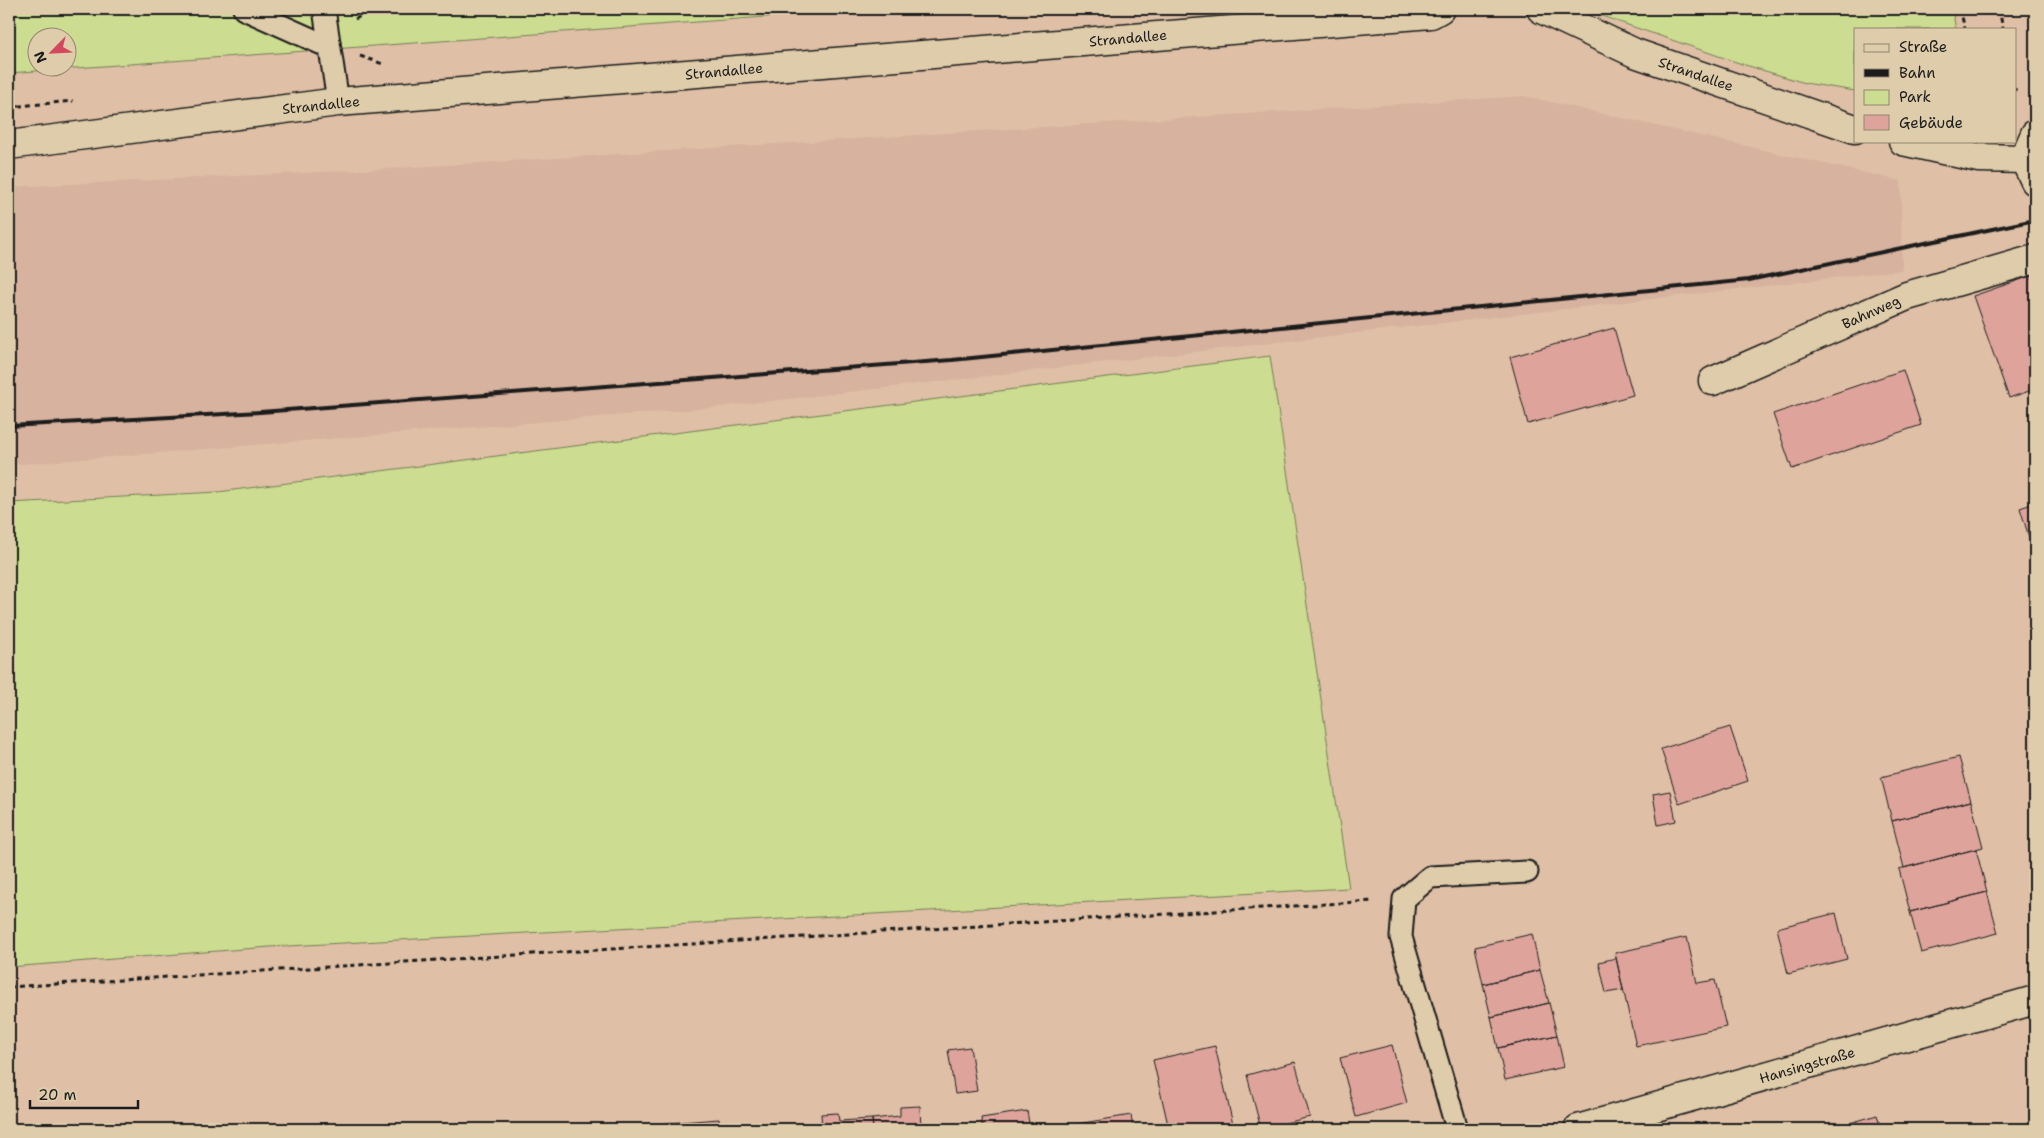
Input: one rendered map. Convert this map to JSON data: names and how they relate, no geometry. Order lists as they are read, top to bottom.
{
  "streets": {
    "street": ["Strandallee", "Bahnweg", "Hansingstraße"]
  },
  "legend": [
    "Straße",
    "Bahn",
    "Park",
    "Gebäude"
  ],
  "scale_bar": "20 m",
  "north": "bottom left"
}
